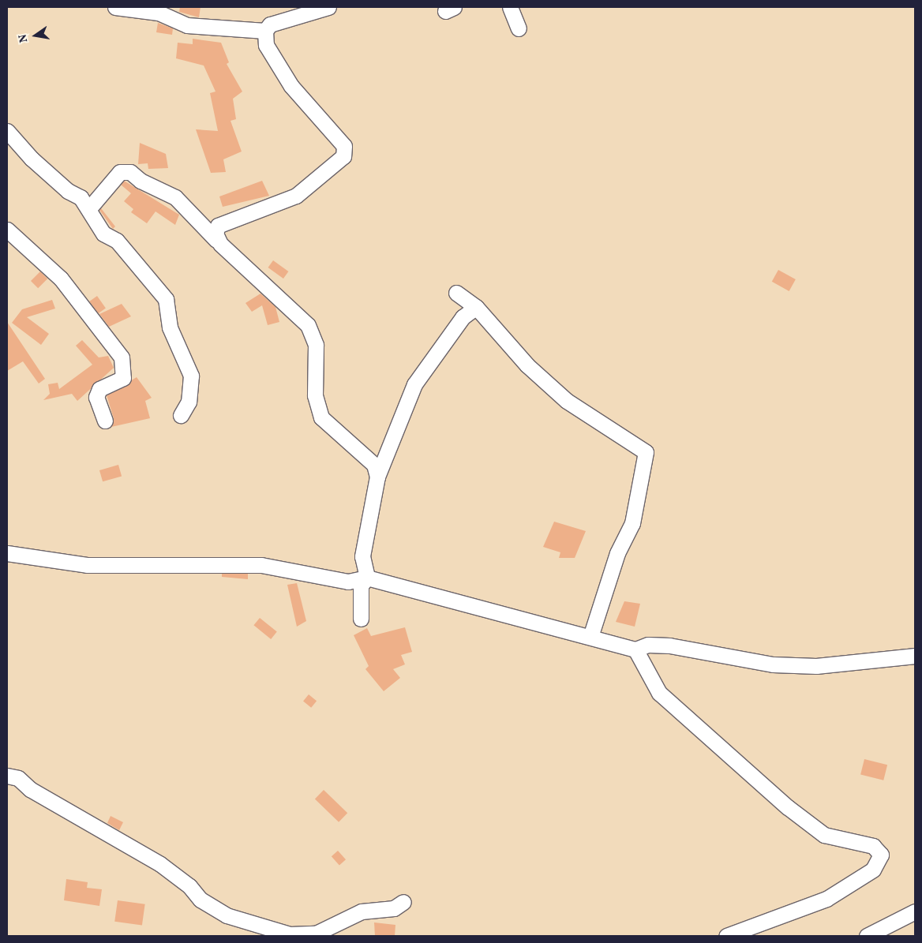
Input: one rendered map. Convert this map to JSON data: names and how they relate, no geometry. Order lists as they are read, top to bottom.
{
  "north": "left"
}
